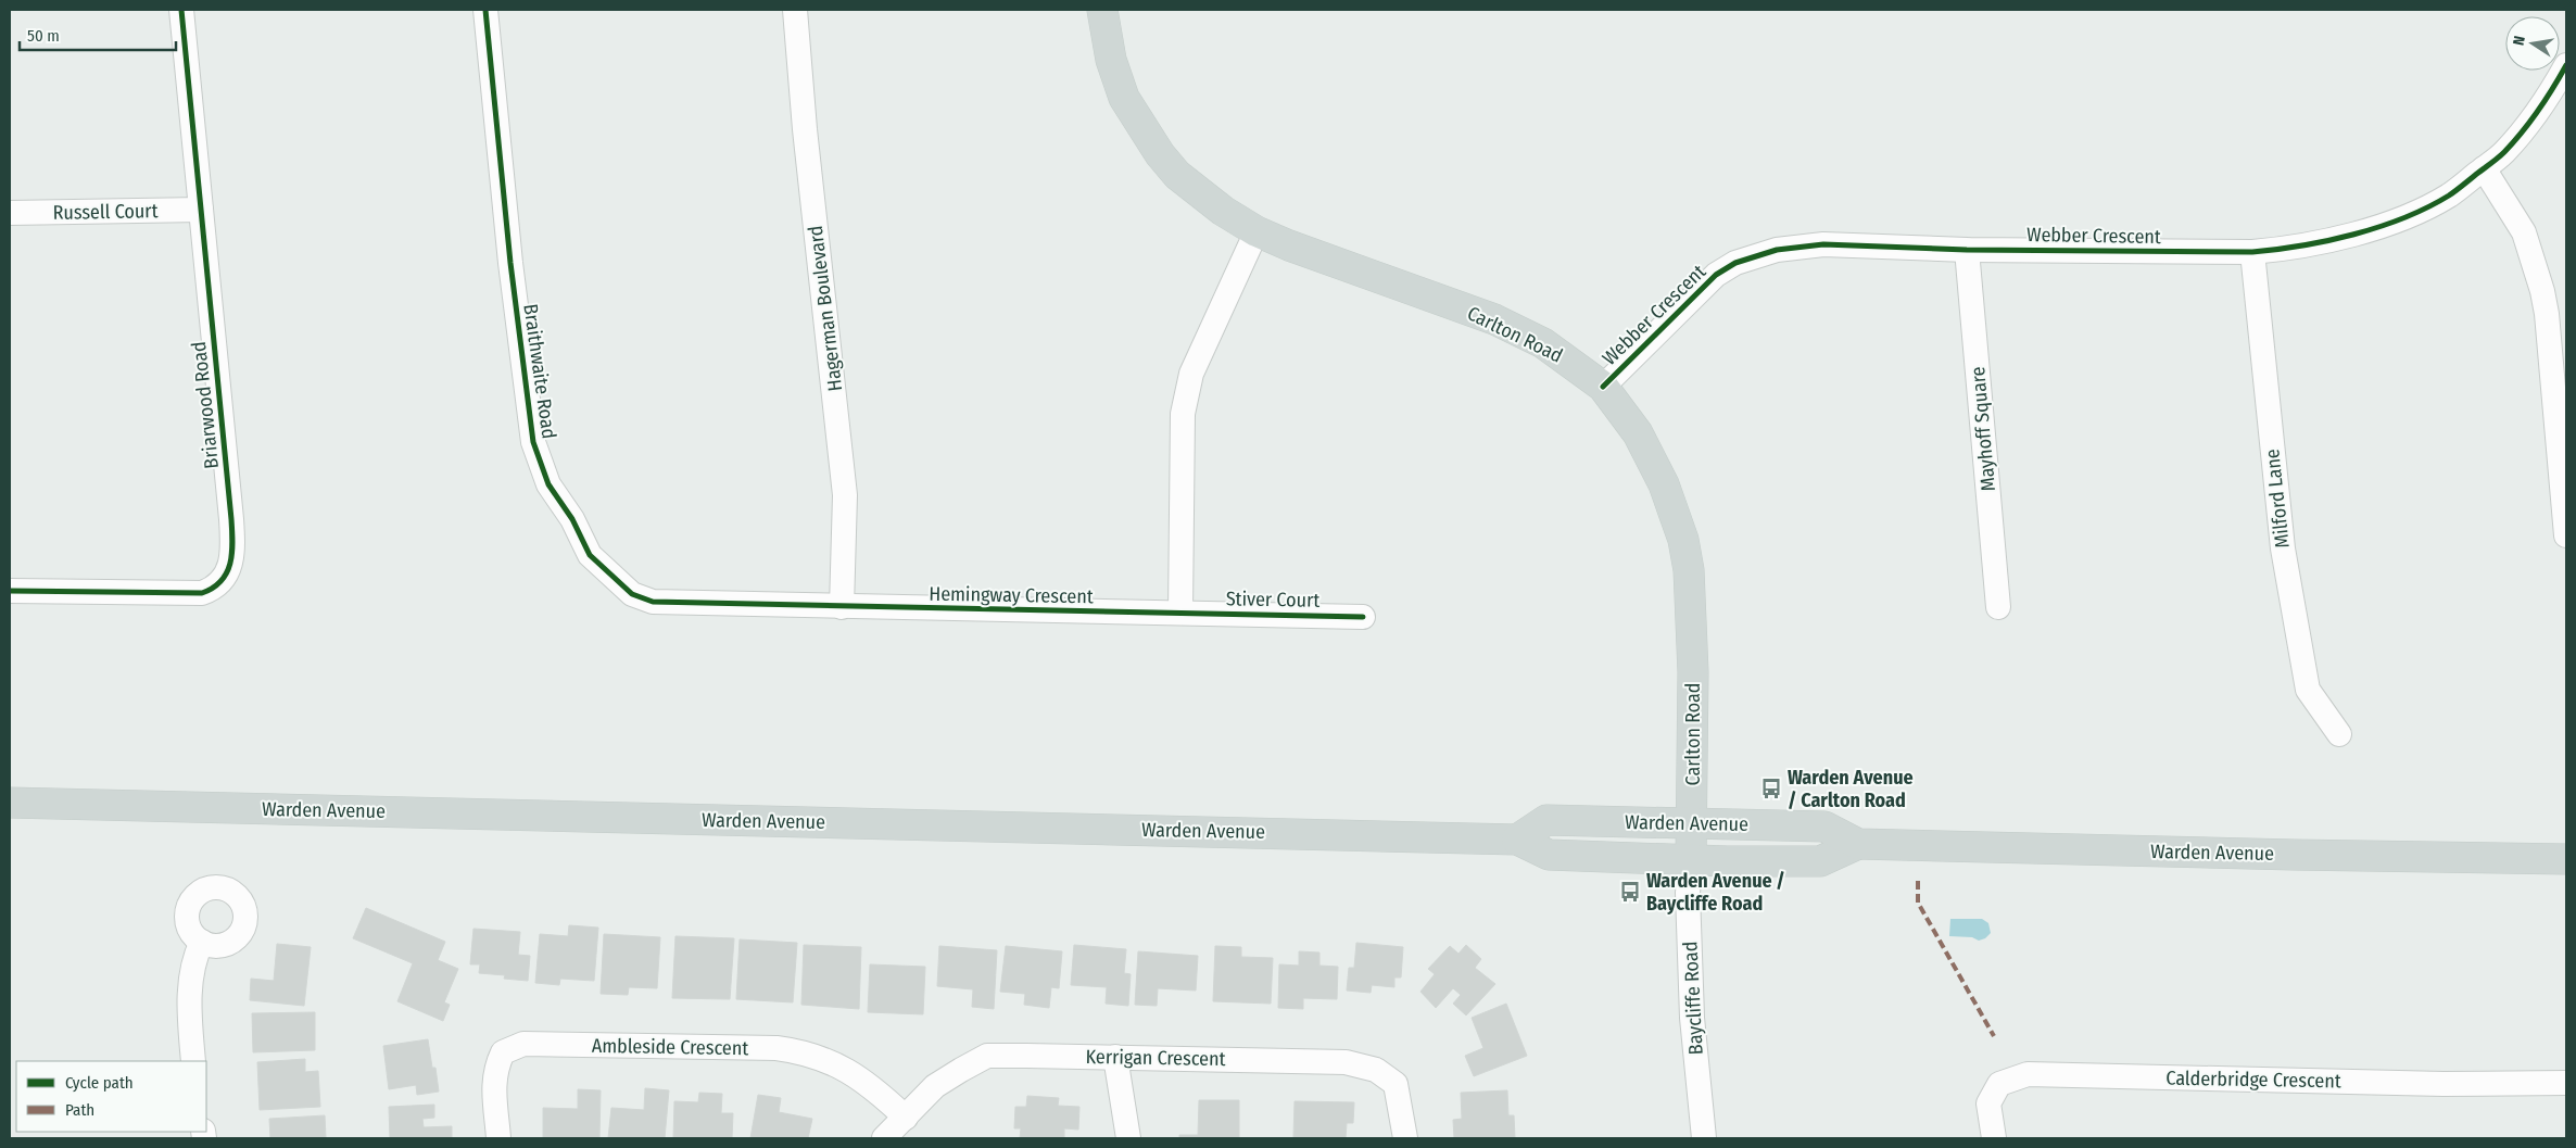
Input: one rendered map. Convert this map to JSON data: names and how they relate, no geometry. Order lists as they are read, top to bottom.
{
  "streets": {
    "main road": ["Carlton Road", "Warden Avenue"],
    "street": [
      "Russell Court",
      "Webber Crescent",
      "Hagerman Boulevard",
      "Braithwaite Road",
      "Briarwood Road",
      "Mayhoff Square",
      "Milford Lane",
      "Hemingway Crescent",
      "Stiver Court",
      "Baycliffe Road",
      "Ambleside Crescent",
      "Kerrigan Crescent",
      "Calderbridge Crescent"
    ]
  },
  "crossings": [
    ["Russell Court", "Briarwood Road"],
    ["Webber Crescent", "Carlton Road"],
    ["Webber Crescent", "Mayhoff Square"],
    ["Webber Crescent", "Milford Lane"],
    ["Hagerman Boulevard", "Braithwaite Road"],
    ["Hagerman Boulevard", "Hemingway Crescent"],
    ["Carlton Road", "Warden Avenue"],
    ["Carlton Road", "Baycliffe Road"],
    ["Braithwaite Road", "Hemingway Crescent"],
    ["Hemingway Crescent", "Stiver Court"],
    ["Warden Avenue", "Baycliffe Road"],
    ["Ambleside Crescent", "Kerrigan Crescent"]
  ],
  "places": {
    "bus stop": ["Warden Avenue / Carlton Road", "Warden Avenue / Baycliffe Road"]
  },
  "legend": ["Cycle path", "Path"],
  "scale_bar": "50 m",
  "north": "left"
}
